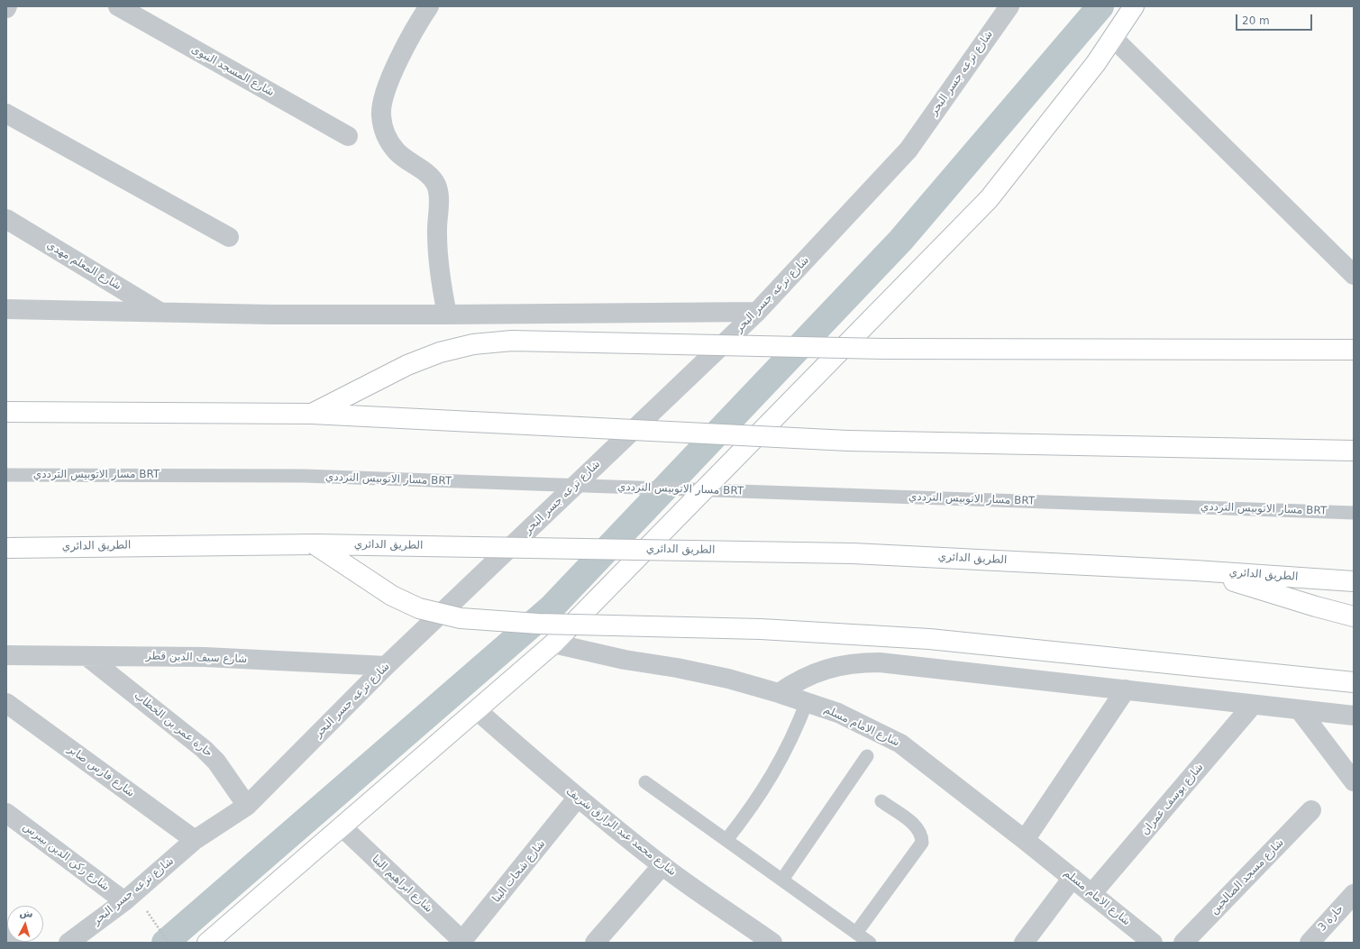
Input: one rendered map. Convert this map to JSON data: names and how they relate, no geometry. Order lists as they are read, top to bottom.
{
  "streets": {
    "main road": ["الطريق الدائري"],
    "street": [
      "شارع المسجد النبوى",
      "شارع ترعه جسر البحر",
      "شارع المعلم مهدي",
      "شارع سيف الدين قطز",
      "حارة عمر بن الخطاب",
      "شارع الامام مسلم",
      "شارع فارس صابر",
      "شارع يوسف عمران",
      "شارع محمد عبد الرازق شريف",
      "شارع ركن الدين بيبرس",
      "شارع شحات البنا",
      "شارع مسجد الصالحين",
      "شارع ابراهيم البنا",
      "حارة 3"
    ],
    "lane": ["مسار الاتوبيس الترددي BRT"]
  },
  "crossings": [
    ["شارع ترعه جسر البحر", "شارع سيف الدين قطز"],
    ["شارع ترعه جسر البحر", "حارة عمر بن الخطاب"],
    ["شارع ترعه جسر البحر", "شارع فارس صابر"],
    ["شارع ترعه جسر البحر", "شارع ركن الدين بيبرس"],
    ["شارع سيف الدين قطز", "حارة عمر بن الخطاب"],
    ["شارع الامام مسلم", "شارع يوسف عمران"],
    ["شارع محمد عبد الرازق شريف", "شارع شحات البنا"],
    ["شارع شحات البنا", "شارع ابراهيم البنا"]
  ],
  "scale_bar": "20 m",
  "north": "top"
}
